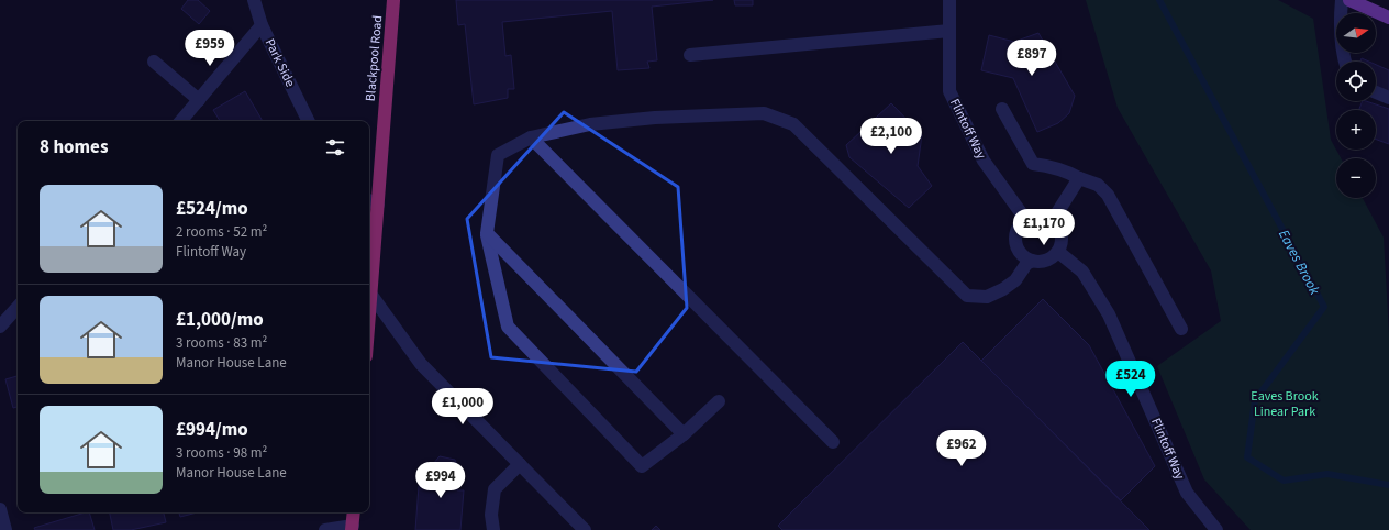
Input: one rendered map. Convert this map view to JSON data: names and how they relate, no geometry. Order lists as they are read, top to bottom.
{
  "streets": {
    "highway": ["Blackpool Road"],
    "street": ["Park Side", "Flintoff Way"]
  },
  "water": ["Eaves Brook"],
  "parks": ["Eaves Brook Linear Park"],
  "north": "right",
  "page": {
    "map_buttons": ["+", "−"],
    "price": [
      "£959",
      "£897",
      "£2,100",
      "£1,170",
      "£524",
      "£1,000",
      "£962",
      "£994"
    ],
    "heading": "8 homes",
    "list": [
      {
        "name": "£524/mo",
        "note": "2 rooms · 52 m² · Flintoff Way"
      },
      {
        "name": "£1,000/mo",
        "note": "3 rooms · 83 m² · Manor House Lane"
      },
      {
        "name": "£994/mo",
        "note": "3 rooms · 98 m² · Manor House Lane"
      }
    ]
  }
}
